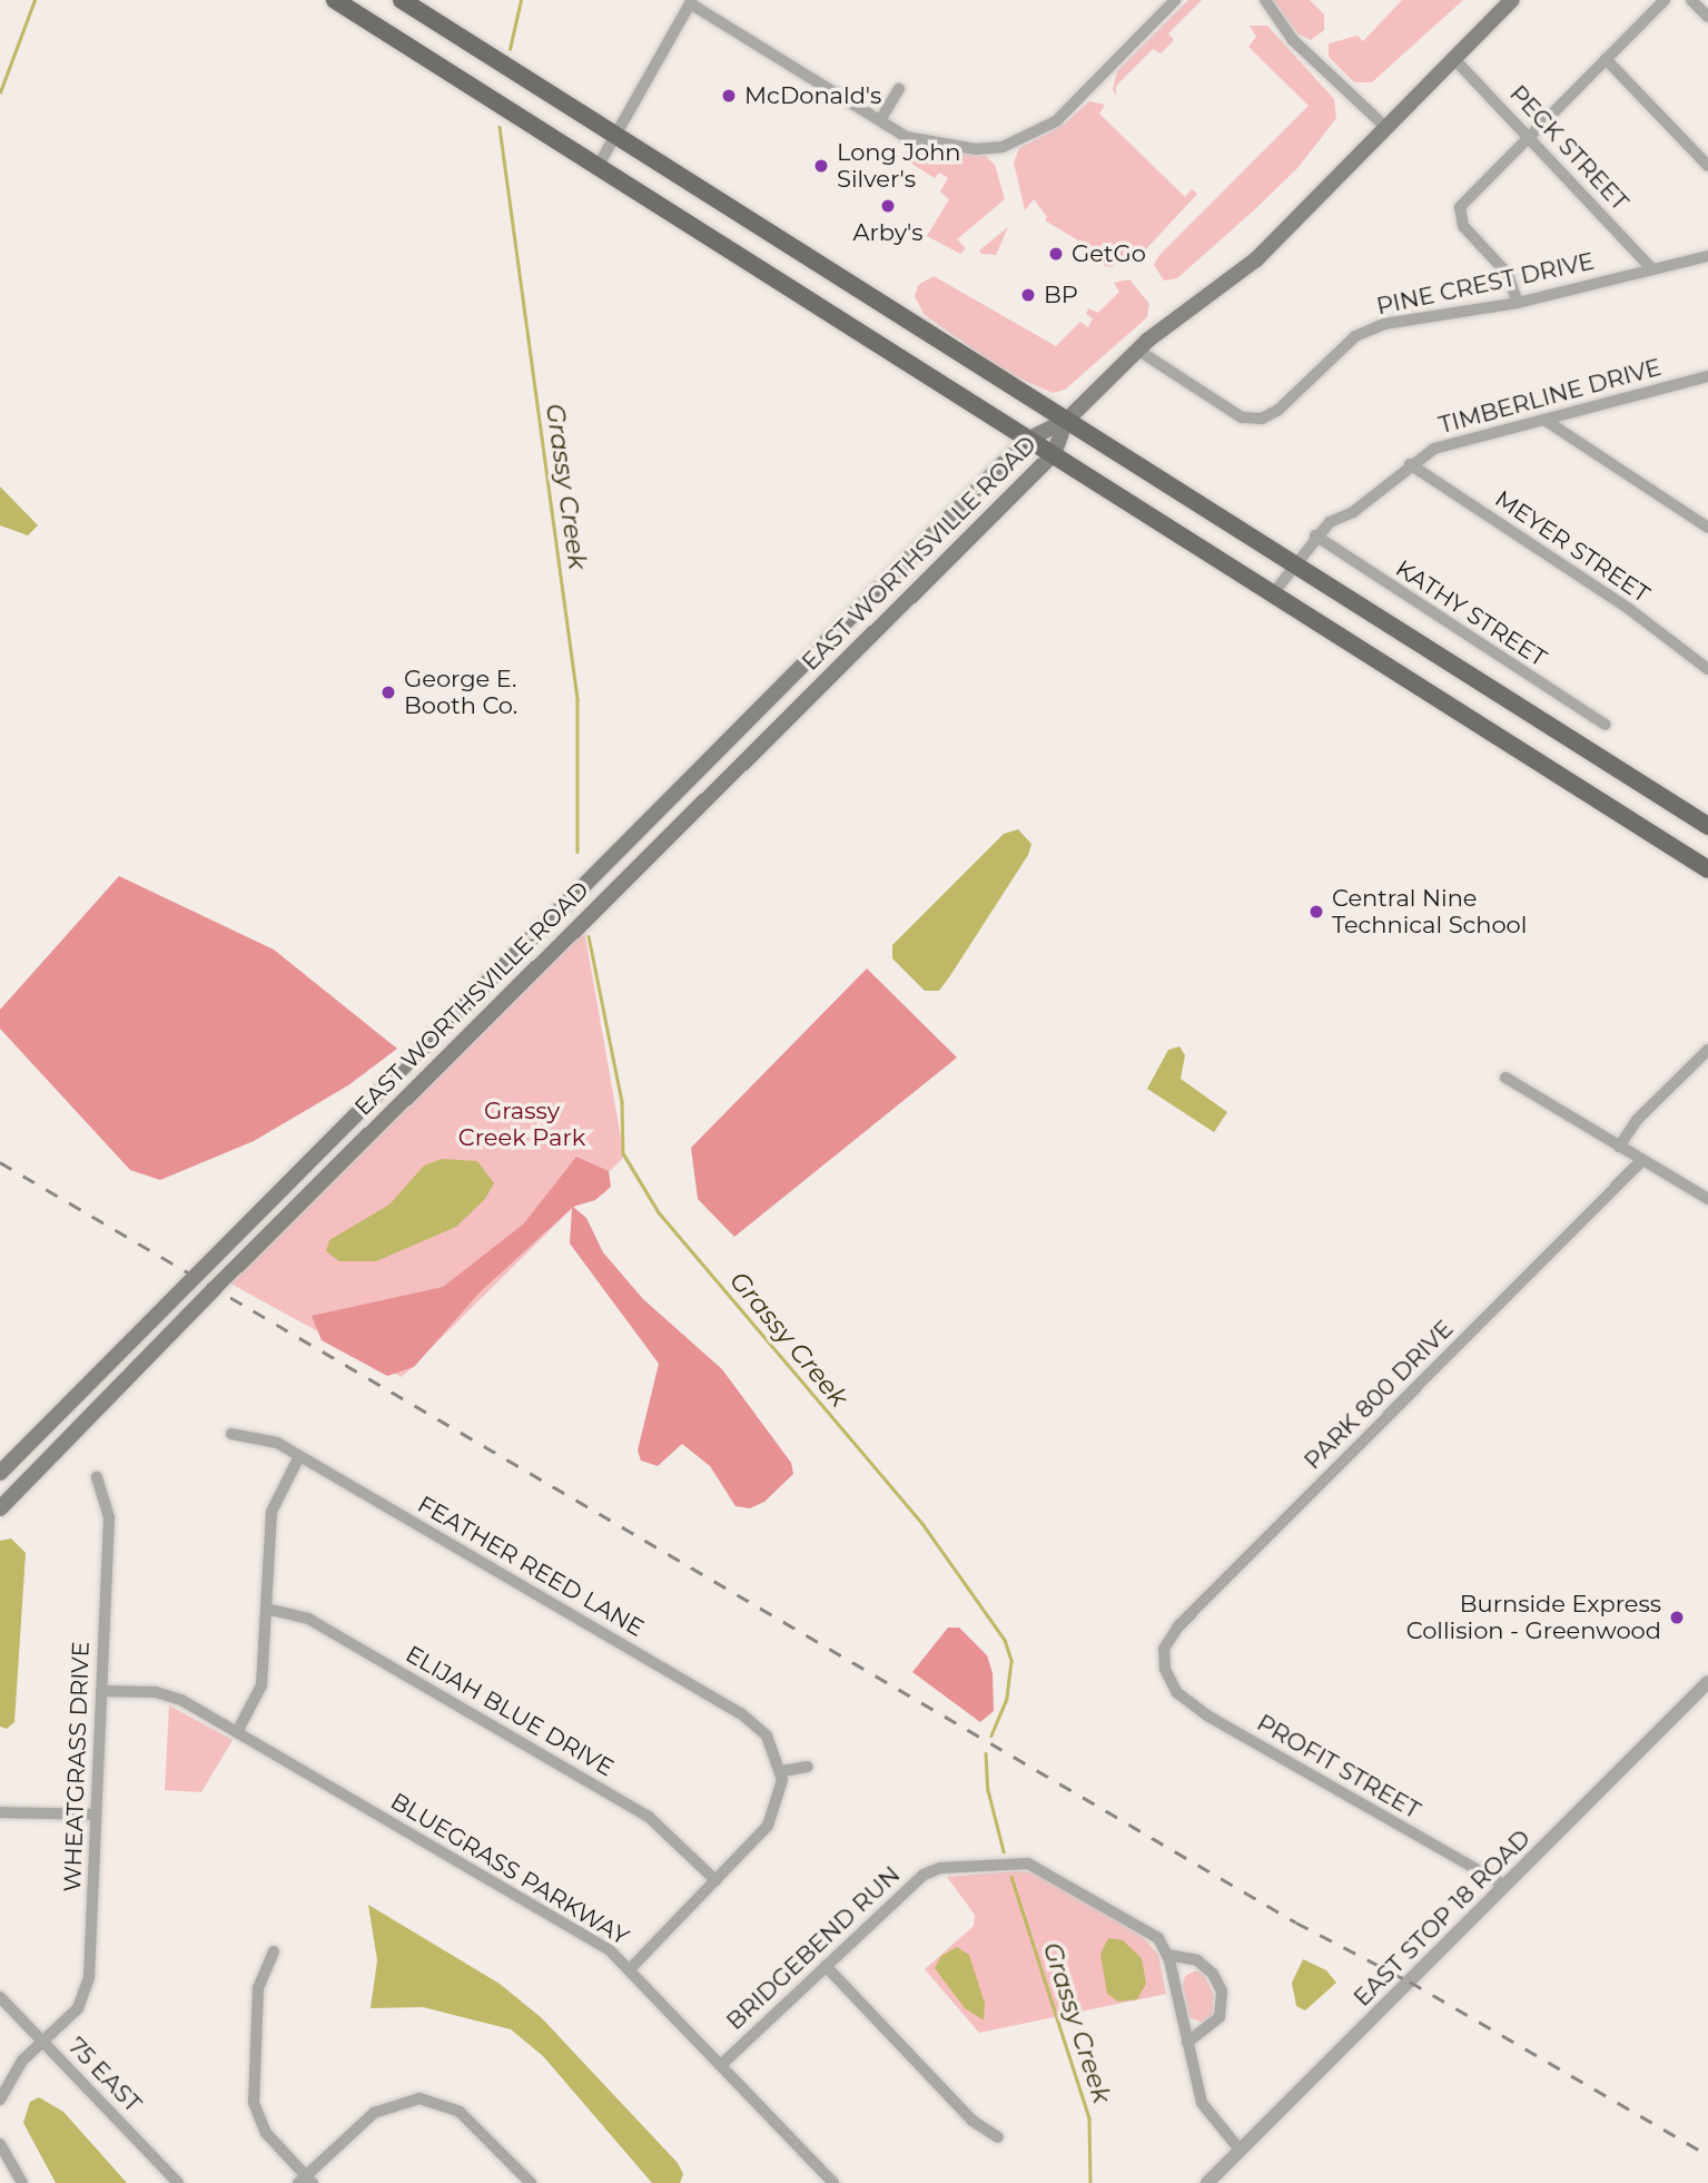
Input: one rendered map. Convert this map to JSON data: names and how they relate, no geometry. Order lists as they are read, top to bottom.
{
  "streets": {
    "main road": ["EAST WORTHSVILLE ROAD"],
    "street": [
      "PECK STREET",
      "PINE CREST DRIVE",
      "TIMBERLINE DRIVE",
      "MEYER STREET",
      "KATHY STREET",
      "PARK 800 DRIVE",
      "FEATHER REED LANE",
      "ELIJAH BLUE DRIVE",
      "WHEATGRASS DRIVE",
      "PROFIT STREET",
      "BLUEGRASS PARKWAY",
      "EAST STOP 18 ROAD",
      "BRIDGEBEND RUN",
      "75 EAST"
    ]
  },
  "crossings": [
    ["PECK STREET", "PINE CREST DRIVE"],
    ["TIMBERLINE DRIVE", "MEYER STREET"],
    ["TIMBERLINE DRIVE", "KATHY STREET"],
    ["PARK 800 DRIVE", "PROFIT STREET"],
    ["WHEATGRASS DRIVE", "BLUEGRASS PARKWAY"],
    ["WHEATGRASS DRIVE", "75 EAST"],
    ["PROFIT STREET", "EAST STOP 18 ROAD"],
    ["BLUEGRASS PARKWAY", "BRIDGEBEND RUN"]
  ],
  "water": ["Grassy Creek"],
  "parks": ["Grassy Creek Park"],
  "places": [
    "McDonald's",
    "Long John Silver's",
    "Arby's",
    "GetGo",
    "BP",
    "George E. Booth Co.",
    "Central Nine Technical School",
    "Burnside Express Collision - Greenwood"
  ]
}
